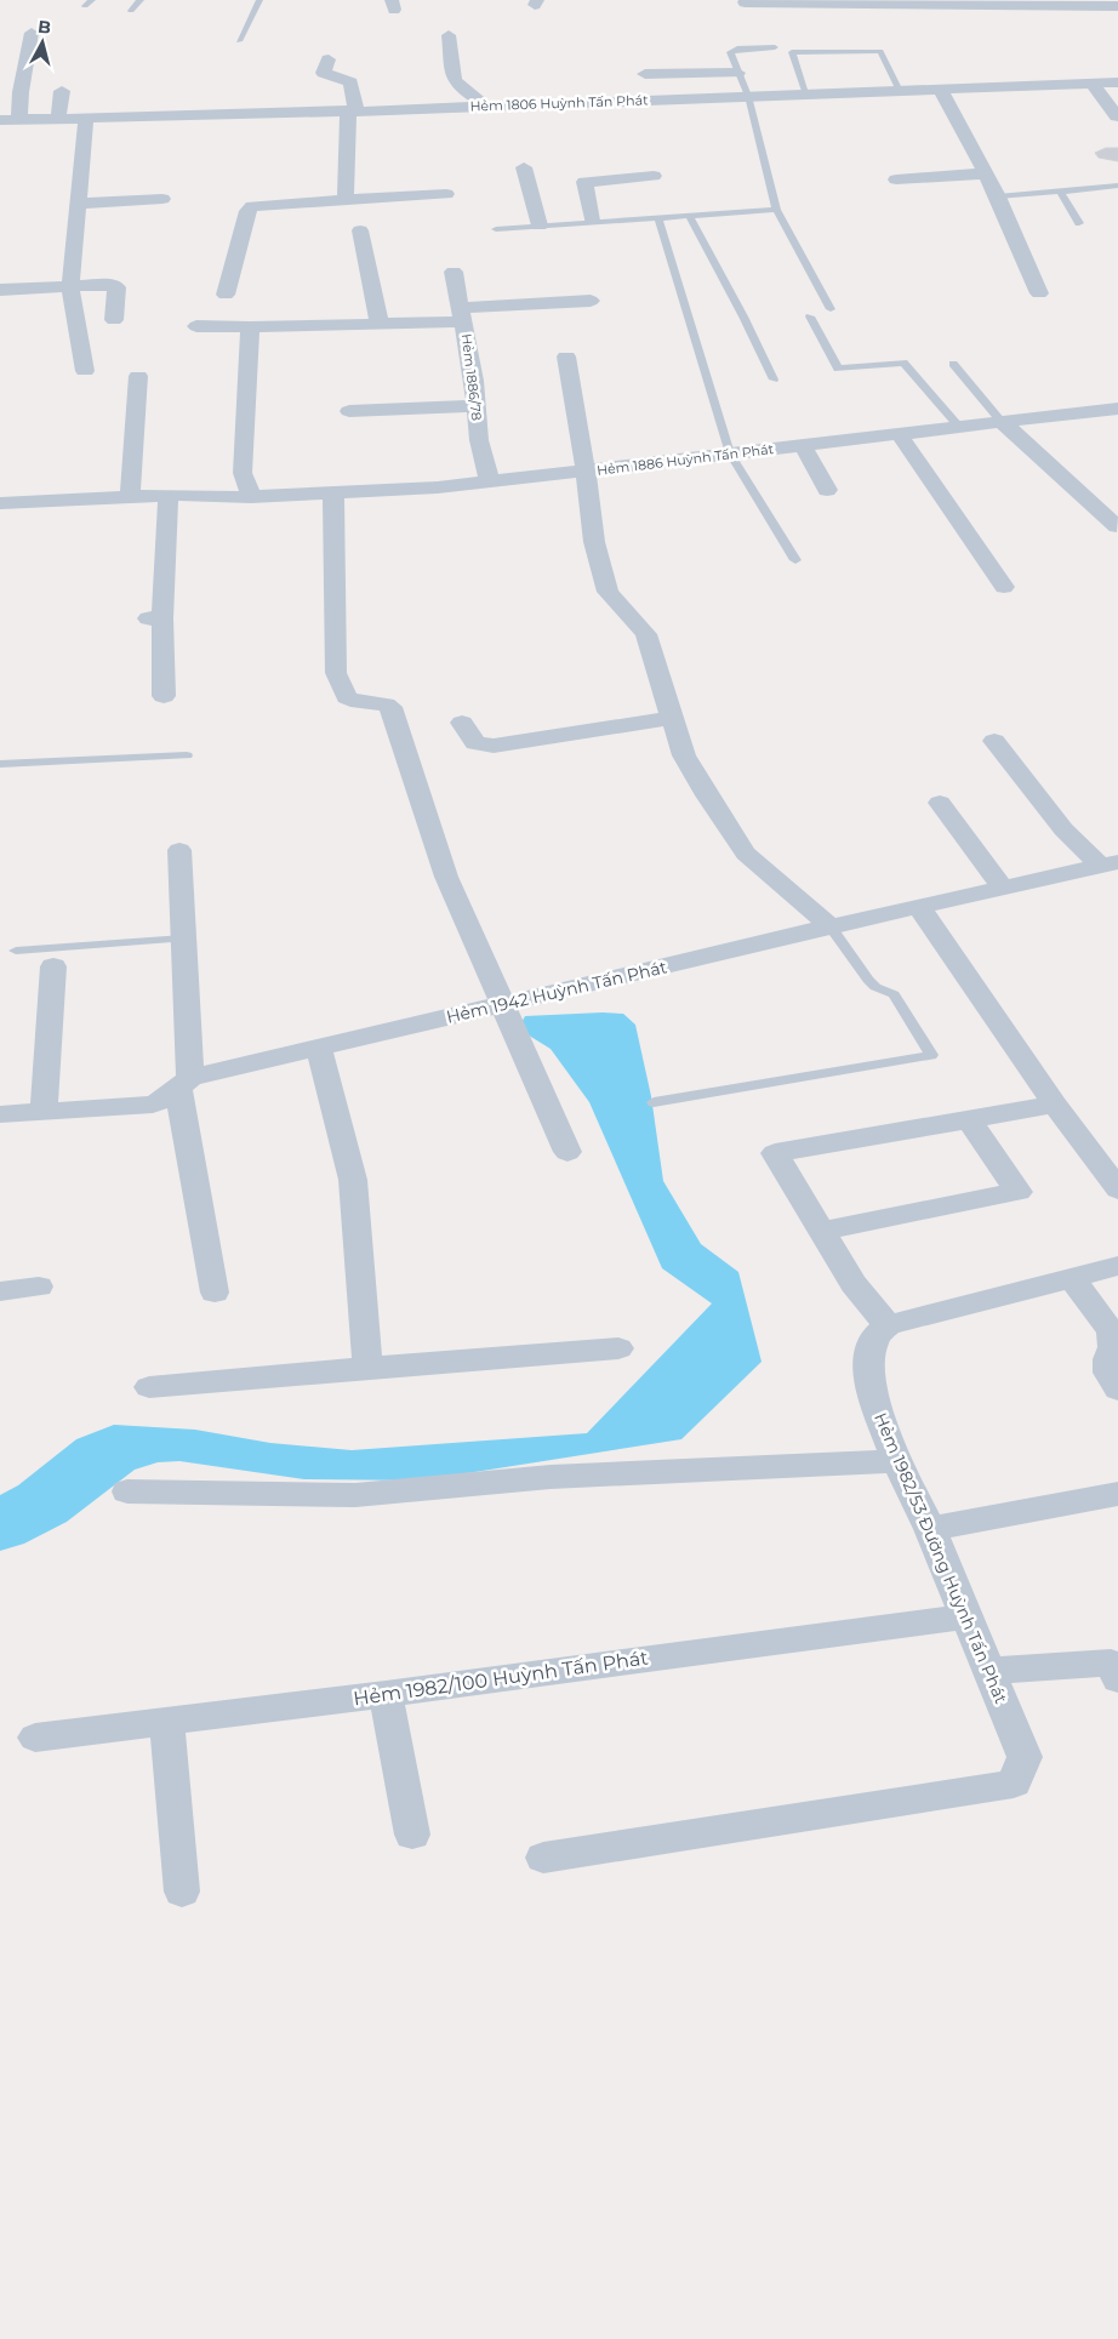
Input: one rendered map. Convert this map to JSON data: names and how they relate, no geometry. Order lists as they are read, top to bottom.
{
  "streets": {
    "street": [
      "Hẻm 1806 Huỳnh Tấn Phát",
      "Hẻm 1886/78",
      "Hẻm 1886 Huỳnh Tấn Phát",
      "Hẻm 1942 Huỳnh Tấn Phát",
      "Hẻm 1982/53 Đường Huỳnh Tấn Phát",
      "Hẻm 1982/100 Huỳnh Tấn Phát"
    ]
  },
  "crossings": [
    ["Hẻm 1886/78", "Hẻm 1886 Huỳnh Tấn Phát"],
    ["Hẻm 1982/53 Đường Huỳnh Tấn Phát", "Hẻm 1982/100 Huỳnh Tấn Phát"]
  ],
  "north": "top"
}
